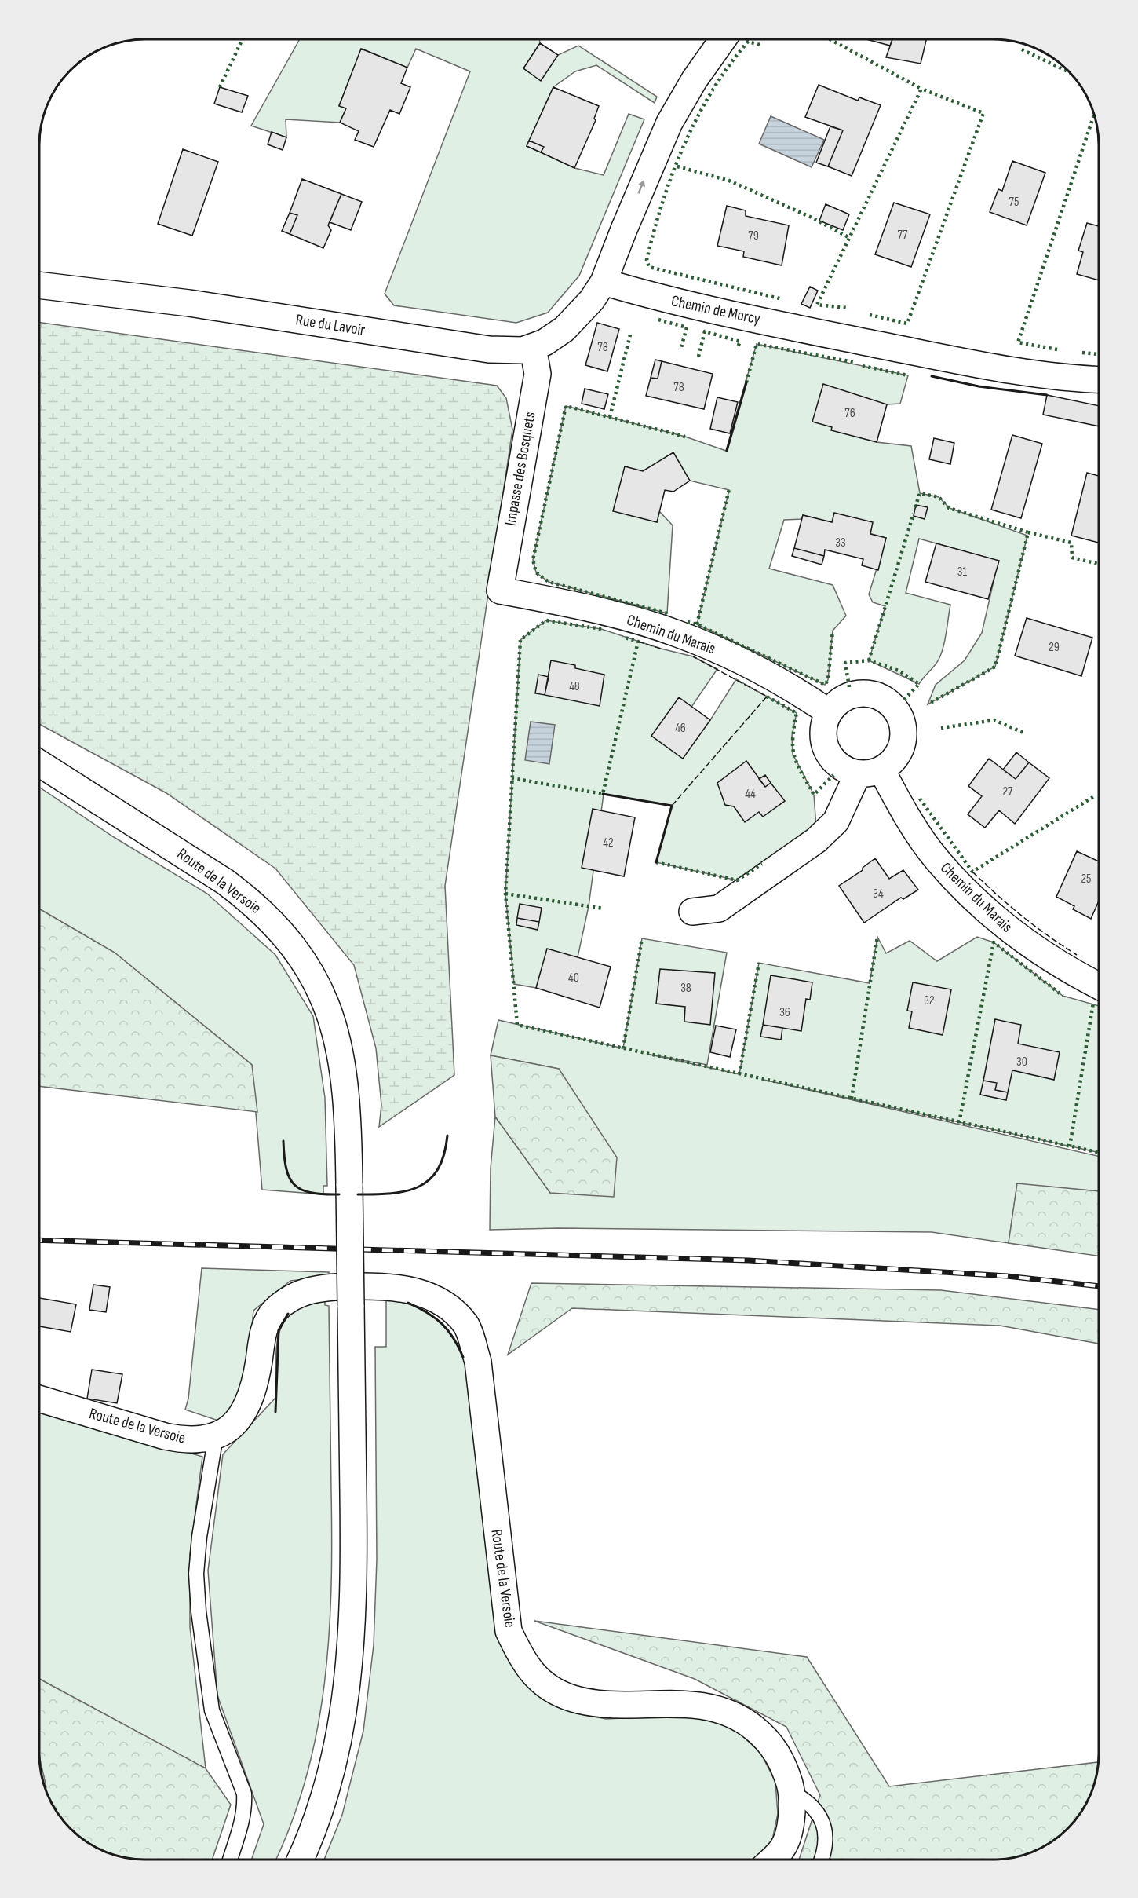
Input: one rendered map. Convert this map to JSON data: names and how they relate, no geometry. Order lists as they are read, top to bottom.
{
  "streets": {
    "street": [
      "Chemin de Morcy",
      "Rue du Lavoir",
      "Impasse des Bosquets",
      "Chemin du Marais",
      "Route de la Versoie"
    ]
  },
  "crossings": [
    ["Chemin de Morcy", "Rue du Lavoir"],
    ["Rue du Lavoir", "Impasse des Bosquets"],
    ["Impasse des Bosquets", "Chemin du Marais"]
  ],
  "house_numbers": [
    "75",
    "77",
    "79",
    "78",
    "78",
    "76",
    "33",
    "31",
    "29",
    "48",
    "46",
    "27",
    "44",
    "42",
    "25",
    "34",
    "40",
    "38",
    "32",
    "36",
    "30"
  ]
}
